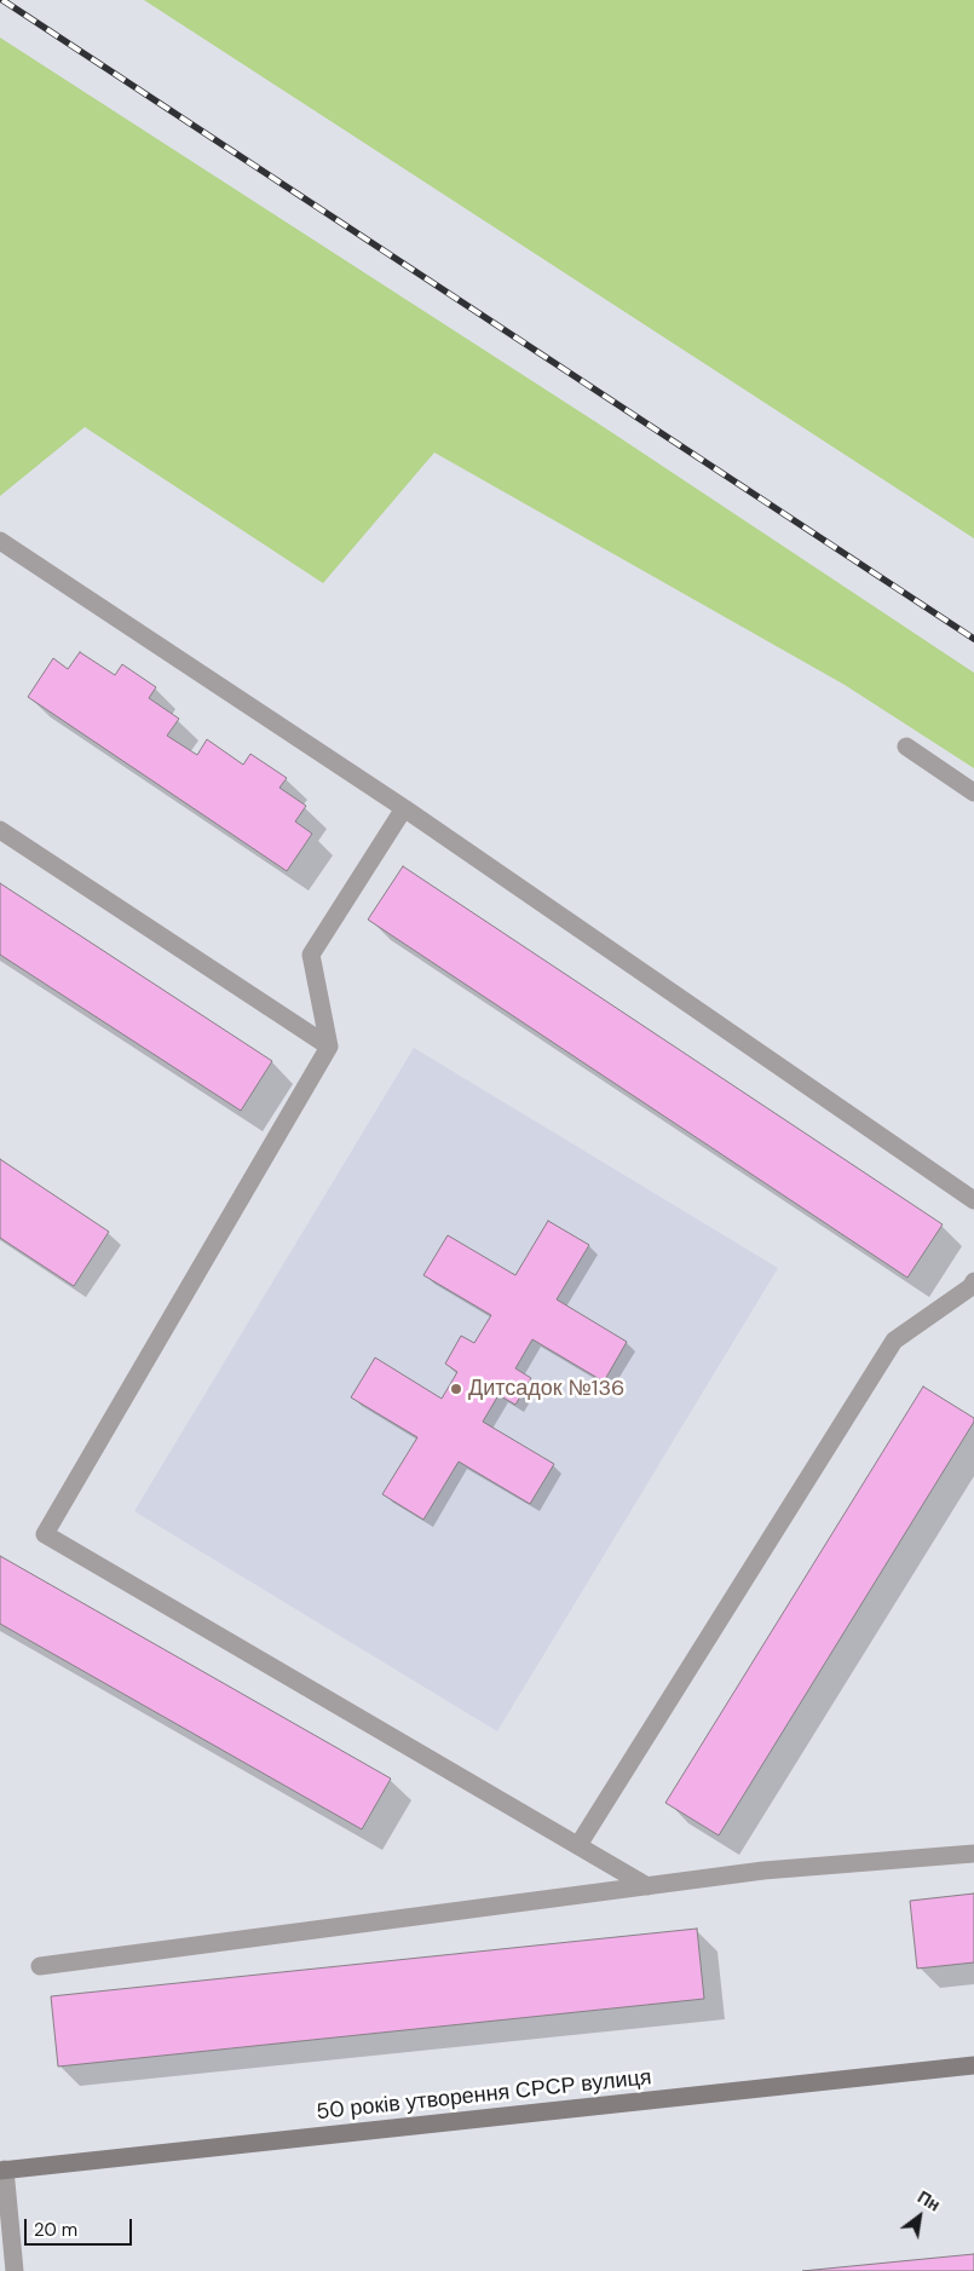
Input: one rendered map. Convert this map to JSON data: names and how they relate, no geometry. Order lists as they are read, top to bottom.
{
  "streets": {
    "main road": ["50 років утворення СРСР вулиця"]
  },
  "places": ["Дитсадок №136"],
  "scale_bar": "20 m",
  "north": "top right"
}
